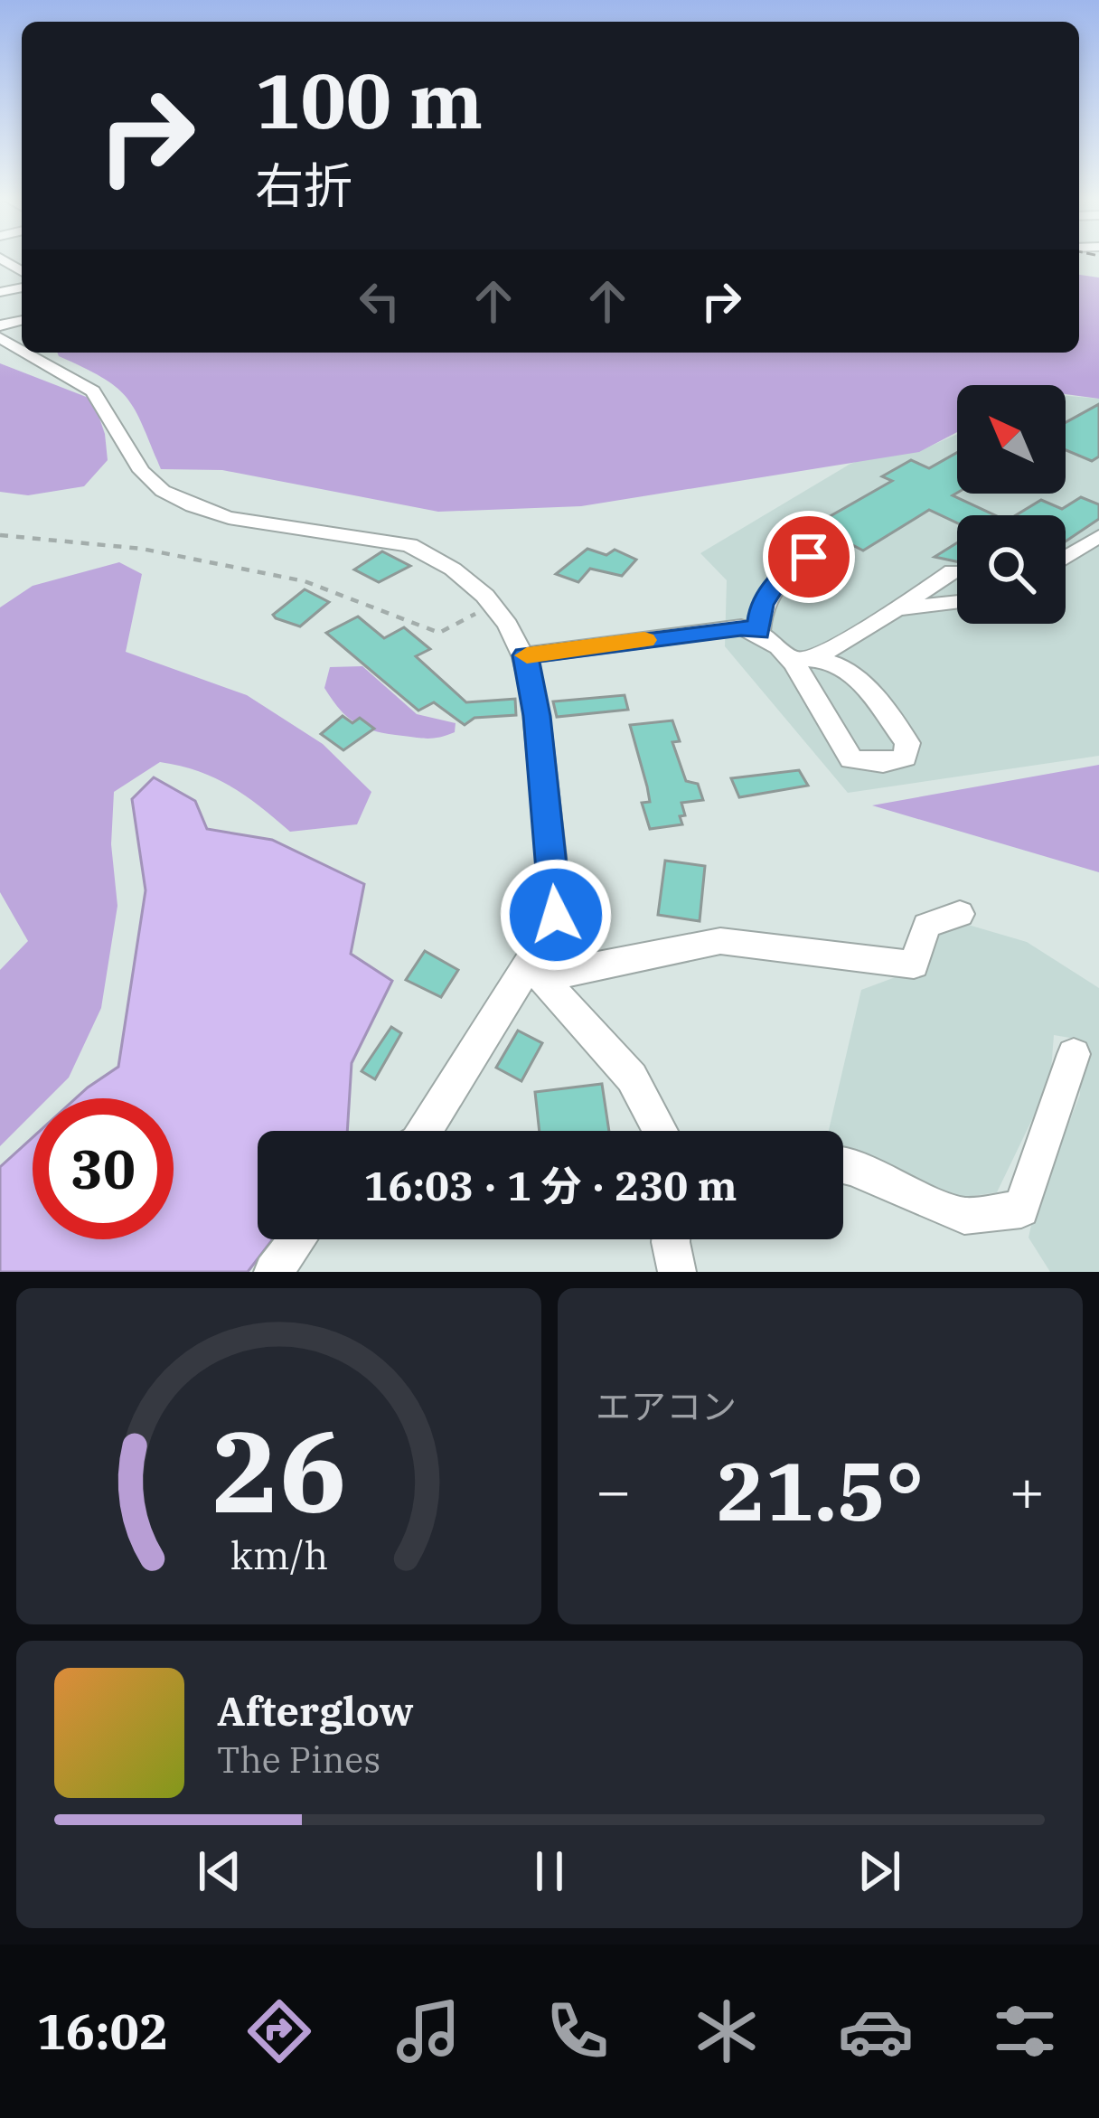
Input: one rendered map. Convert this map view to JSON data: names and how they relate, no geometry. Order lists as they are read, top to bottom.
{
  "north": "top left",
  "page": {
    "turn": ["100 m", "右折"],
    "limit": "30",
    "trip": "16:03 · 1 分 · 230 m",
    "tile": "エアコン",
    "heat": ["−", "21.5°", "+"],
    "song": ["Afterglow", "The Pines"],
    "tabs": "16:02",
    "gauge": ["26", "km/h"]
  }
}
